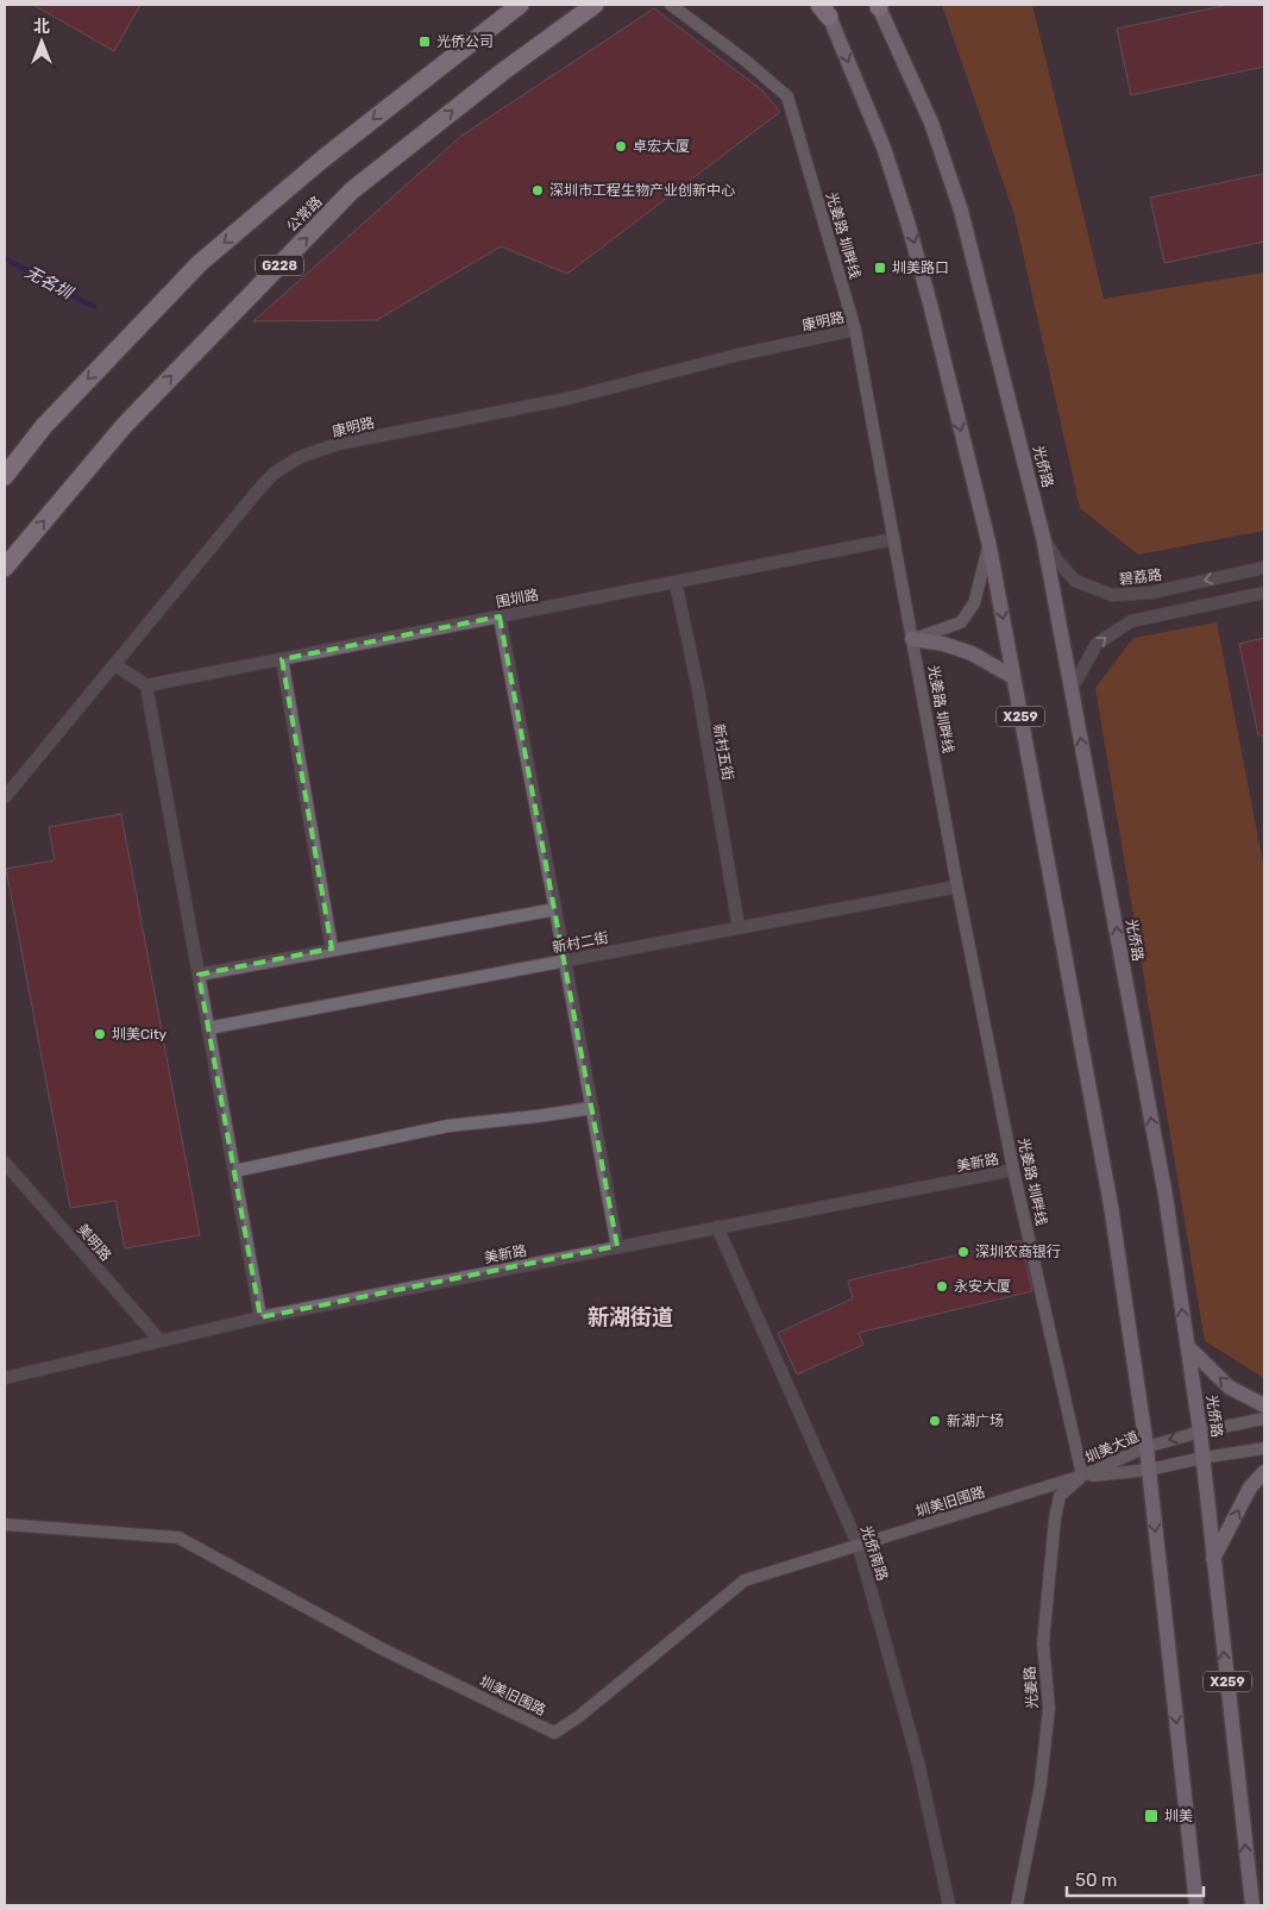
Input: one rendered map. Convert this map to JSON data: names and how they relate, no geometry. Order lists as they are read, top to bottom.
{
  "streets": {
    "highway": ["公常路", "G228"],
    "main road": ["光侨路", "X259"],
    "street": [
      "光姜路 圳畔线",
      "康明路",
      "碧荔路",
      "围圳路",
      "新村五街",
      "新村二街",
      "美新路",
      "美明路",
      "圳美大道",
      "圳美旧围路",
      "光侨南路",
      "光姜路"
    ]
  },
  "crossings": [
    ["光姜路 圳畔线", "康明路"],
    ["光姜路 圳畔线", "围圳路"],
    ["光姜路 圳畔线", "新村二街"],
    ["光姜路 圳畔线", "美新路"],
    ["光姜路 圳畔线", "圳美大道"],
    ["光姜路 圳畔线", "圳美旧围路"],
    ["光姜路 圳畔线", "光姜路"],
    ["光侨路", "碧荔路"],
    ["光侨路", "圳美大道"],
    ["围圳路", "新村五街"],
    ["X259", "圳美大道"],
    ["新村五街", "新村二街"],
    ["美新路", "美明路"],
    ["美新路", "光侨南路"],
    ["圳美大道", "圳美旧围路"],
    ["圳美大道", "光姜路"],
    ["圳美旧围路", "光侨南路"],
    ["圳美旧围路", "光姜路"]
  ],
  "one_way": ["碧荔路"],
  "districts": ["新湖街道"],
  "water": ["无名圳"],
  "places": {
    "transit": ["光侨公司", "圳美路口", "圳美"],
    "other": [
      "卓宏大厦",
      "深圳市工程生物产业创新中心",
      "圳美City",
      "深圳农商银行",
      "永安大厦",
      "新湖广场"
    ]
  },
  "scale_bar": "50 m",
  "north": "top"
}
